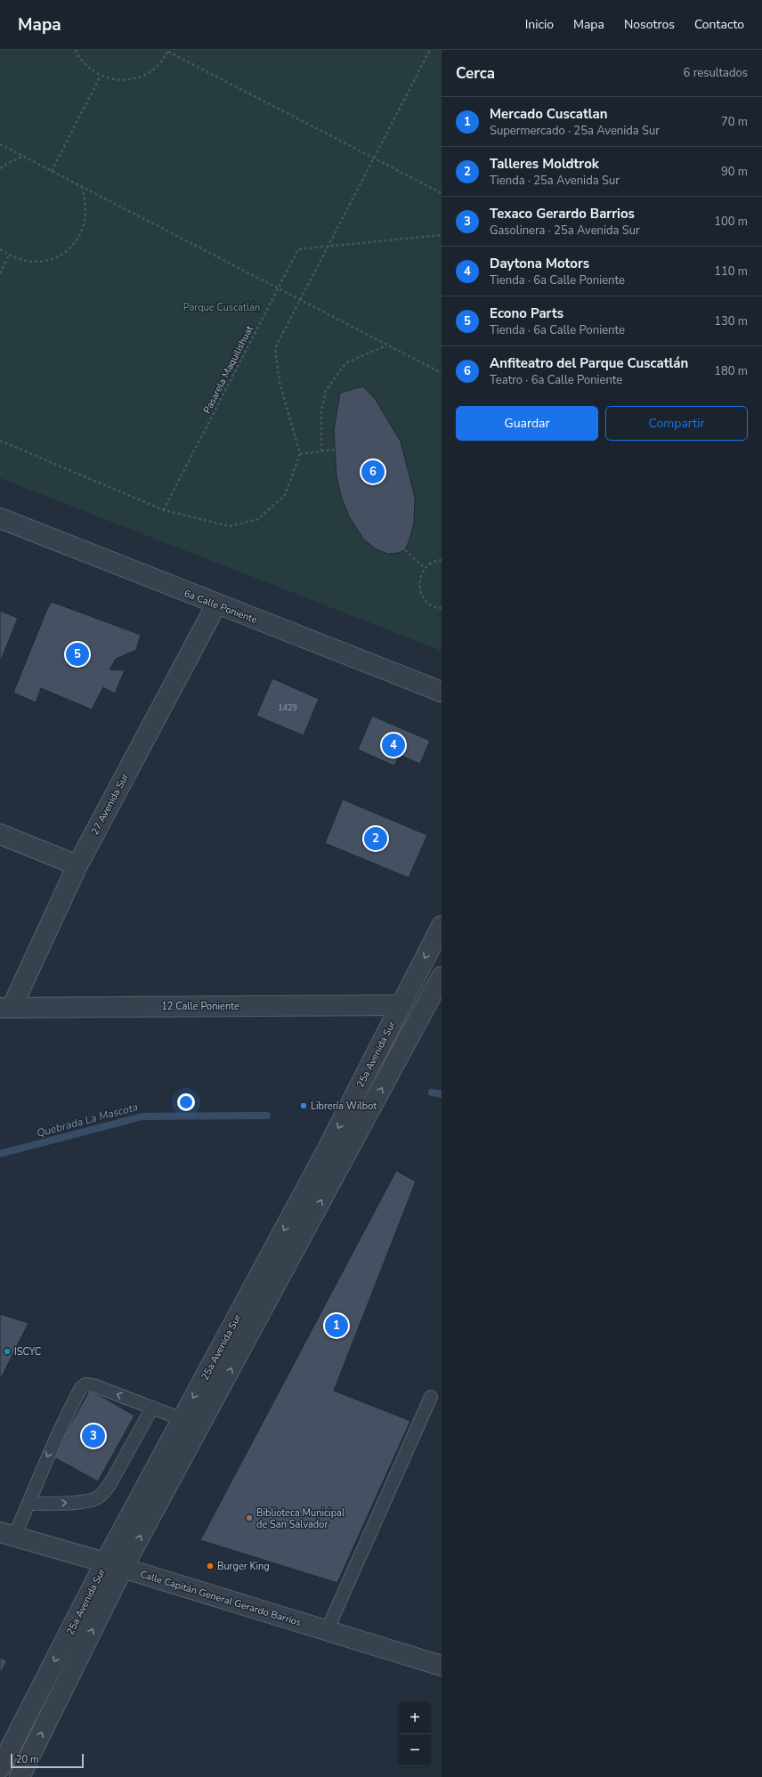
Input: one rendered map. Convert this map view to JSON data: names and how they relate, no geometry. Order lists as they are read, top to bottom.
{
  "streets": {
    "street": [
      "6a Calle Poniente",
      "27 Avenida Sur",
      "12 Calle Poniente",
      "25a Avenida Sur",
      "Calle Capitán General Gerardo Barrios"
    ],
    "path": ["Pasarela Maquilishuat"]
  },
  "crossings": [
    ["6a Calle Poniente", "27 Avenida Sur"],
    ["27 Avenida Sur", "12 Calle Poniente"],
    ["12 Calle Poniente", "25a Avenida Sur"],
    ["25a Avenida Sur", "Calle Capitán General Gerardo Barrios"]
  ],
  "water": ["Quebrada La Mascota"],
  "parks": ["Parque Cuscatlán"],
  "places": [
    "Librería Wilbot",
    "ISCYC",
    "Biblioteca Municipal de San Salvador",
    "Burger King"
  ],
  "house_numbers": ["1429"],
  "scale_bar": "20 m",
  "page": {
    "header": "Mapa",
    "nav": [
      "Inicio",
      "Mapa",
      "Nosotros",
      "Contacto"
    ],
    "heading": ["Cerca", "6 resultados"],
    "list": [
      {
        "mark": "1",
        "name": "Mercado Cuscatlan",
        "note": "Supermercado · 25a Avenida Sur",
        "value": "70 m"
      },
      {
        "mark": "2",
        "name": "Talleres Moldtrok",
        "note": "Tienda · 25a Avenida Sur",
        "value": "90 m"
      },
      {
        "mark": "3",
        "name": "Texaco Gerardo Barrios",
        "note": "Gasolinera · 25a Avenida Sur",
        "value": "100 m"
      },
      {
        "mark": "4",
        "name": "Daytona Motors",
        "note": "Tienda · 6a Calle Poniente",
        "value": "110 m"
      },
      {
        "mark": "5",
        "name": "Econo Parts",
        "note": "Tienda · 6a Calle Poniente",
        "value": "130 m"
      },
      {
        "mark": "6",
        "name": "Anfiteatro del Parque Cuscatlán",
        "note": "Teatro · 6a Calle Poniente",
        "value": "180 m"
      }
    ],
    "buttons": ["Guardar", "Compartir"],
    "pins": [
      "6",
      "5",
      "4",
      "2",
      "1",
      "3"
    ],
    "map_buttons": ["+", "−"],
    "scale": "20 m"
  }
}
